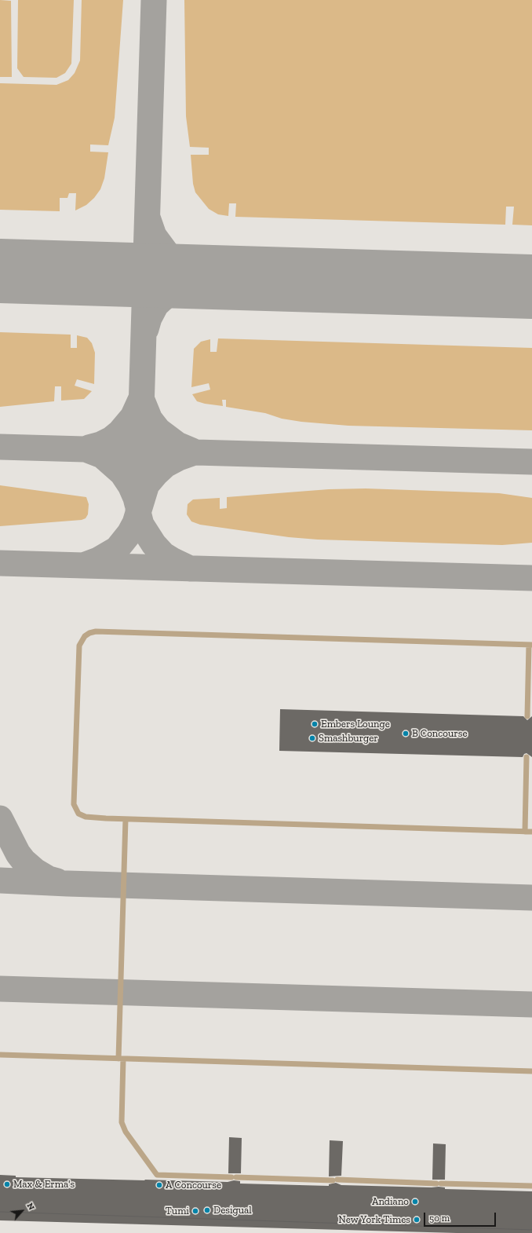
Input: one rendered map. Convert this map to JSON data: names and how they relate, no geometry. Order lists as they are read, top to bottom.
{
  "places": [
    "Embers Lounge",
    "B Concourse",
    "Smashburger",
    "Max & Erma's",
    "A Concourse",
    "Andiano",
    "Desigual",
    "Tumi",
    "New York Times"
  ],
  "scale_bar": "50 m",
  "north": "top right"
}
